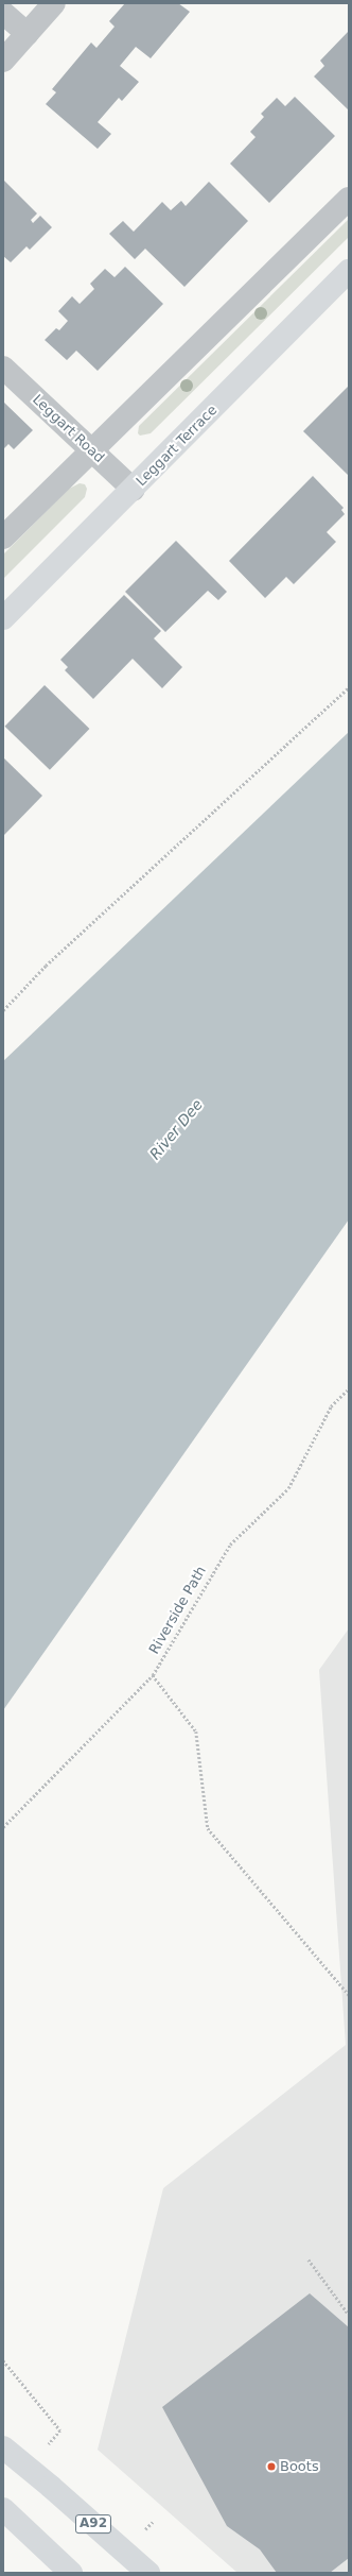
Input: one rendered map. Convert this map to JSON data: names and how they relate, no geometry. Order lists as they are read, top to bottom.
{
  "streets": {
    "main road": ["Leggart Terrace", "A92"],
    "street": ["Leggart Road"],
    "path": ["Riverside Path"]
  },
  "crossings": [
    ["Leggart Road", "Leggart Terrace"]
  ],
  "water": ["River Dee"],
  "places": ["Boots"]
}
